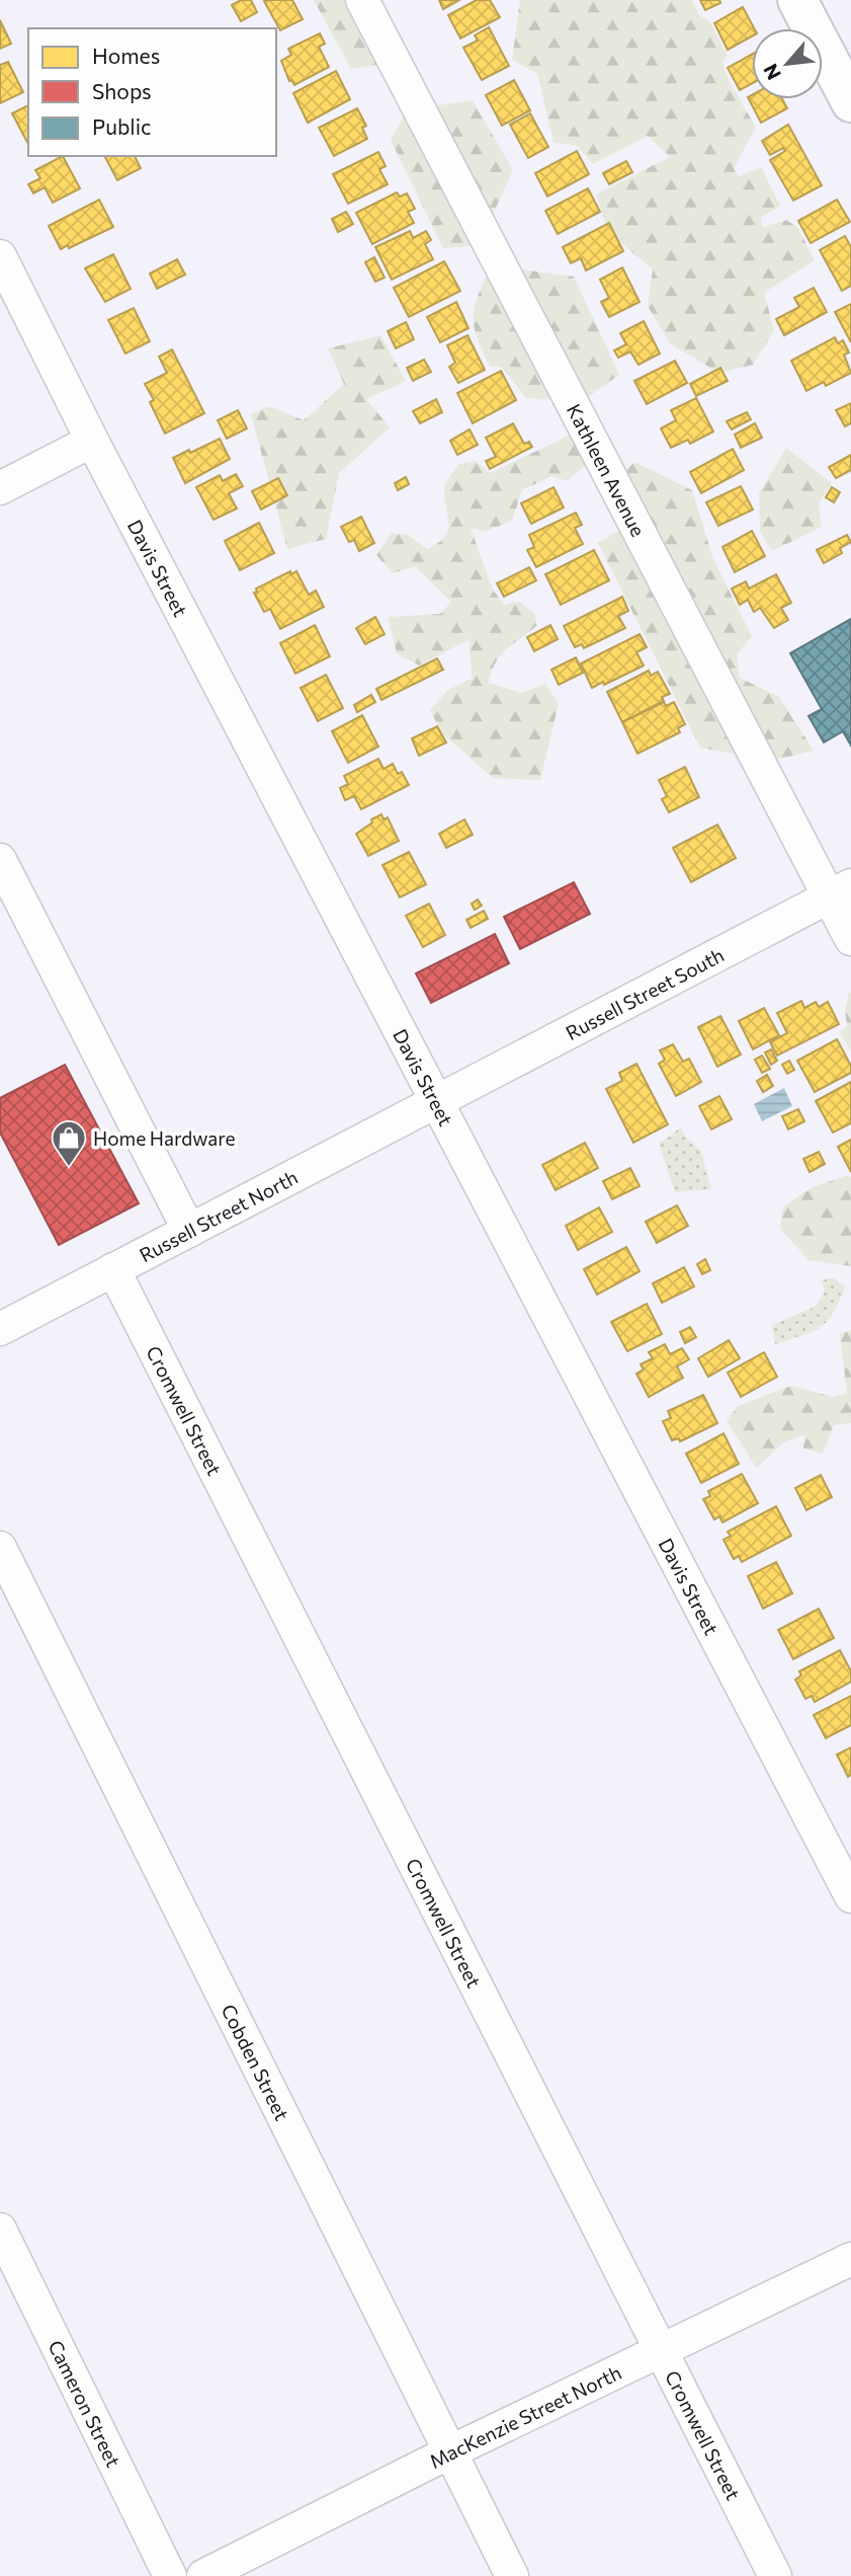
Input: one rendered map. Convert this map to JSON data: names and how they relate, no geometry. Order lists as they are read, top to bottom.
{
  "streets": {
    "street": [
      "Kathleen Avenue",
      "Davis Street",
      "Russell Street South",
      "Russell Street North",
      "Cromwell Street",
      "Cobden Street",
      "Cameron Street",
      "MacKenzie Street North"
    ]
  },
  "crossings": [
    ["Kathleen Avenue", "Russell Street South"],
    ["Davis Street", "Russell Street South"],
    ["Davis Street", "Russell Street North"],
    ["Russell Street South", "Russell Street North"],
    ["Russell Street North", "Cromwell Street"],
    ["Cromwell Street", "MacKenzie Street North"],
    ["Cobden Street", "MacKenzie Street North"]
  ],
  "places": {
    "shop": ["Home Hardware"]
  },
  "legend": ["Homes", "Shops", "Public"],
  "north": "bottom left"
}
